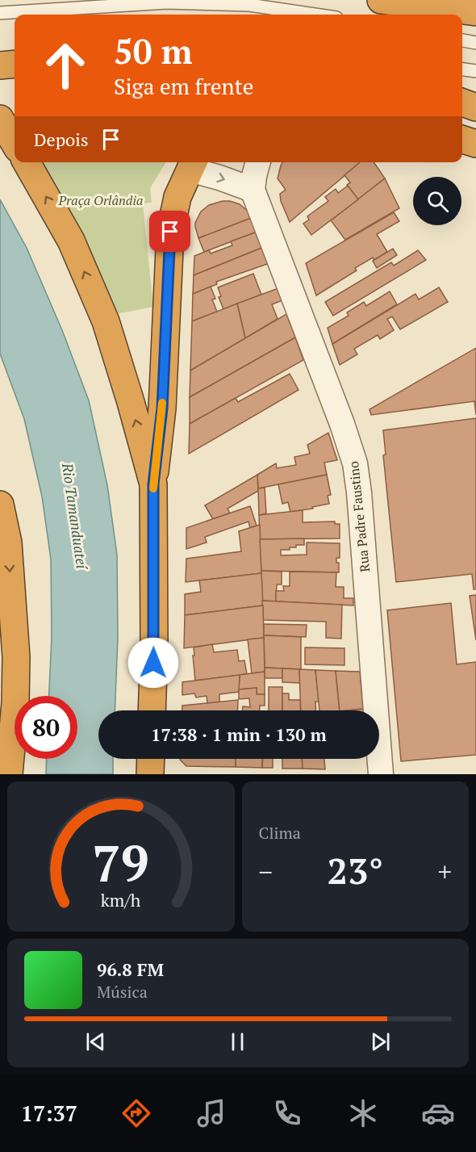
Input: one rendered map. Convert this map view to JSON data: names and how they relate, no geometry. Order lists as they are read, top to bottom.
{
  "streets": {
    "street": ["Rua Padre Faustino"]
  },
  "water": ["Rio Tamanduateí"],
  "parks": ["Praça Orlândia"],
  "page": {
    "turn": ["50 m", "Siga em frente"],
    "then": "Depois",
    "limit": "80",
    "trip": "17:38 · 1 min · 130 m",
    "tile": "Clima",
    "heat": ["−", "23°", "+"],
    "song": ["96.8 FM", "Música"],
    "tabs": "17:37",
    "gauge": ["79", "km/h"]
  }
}
